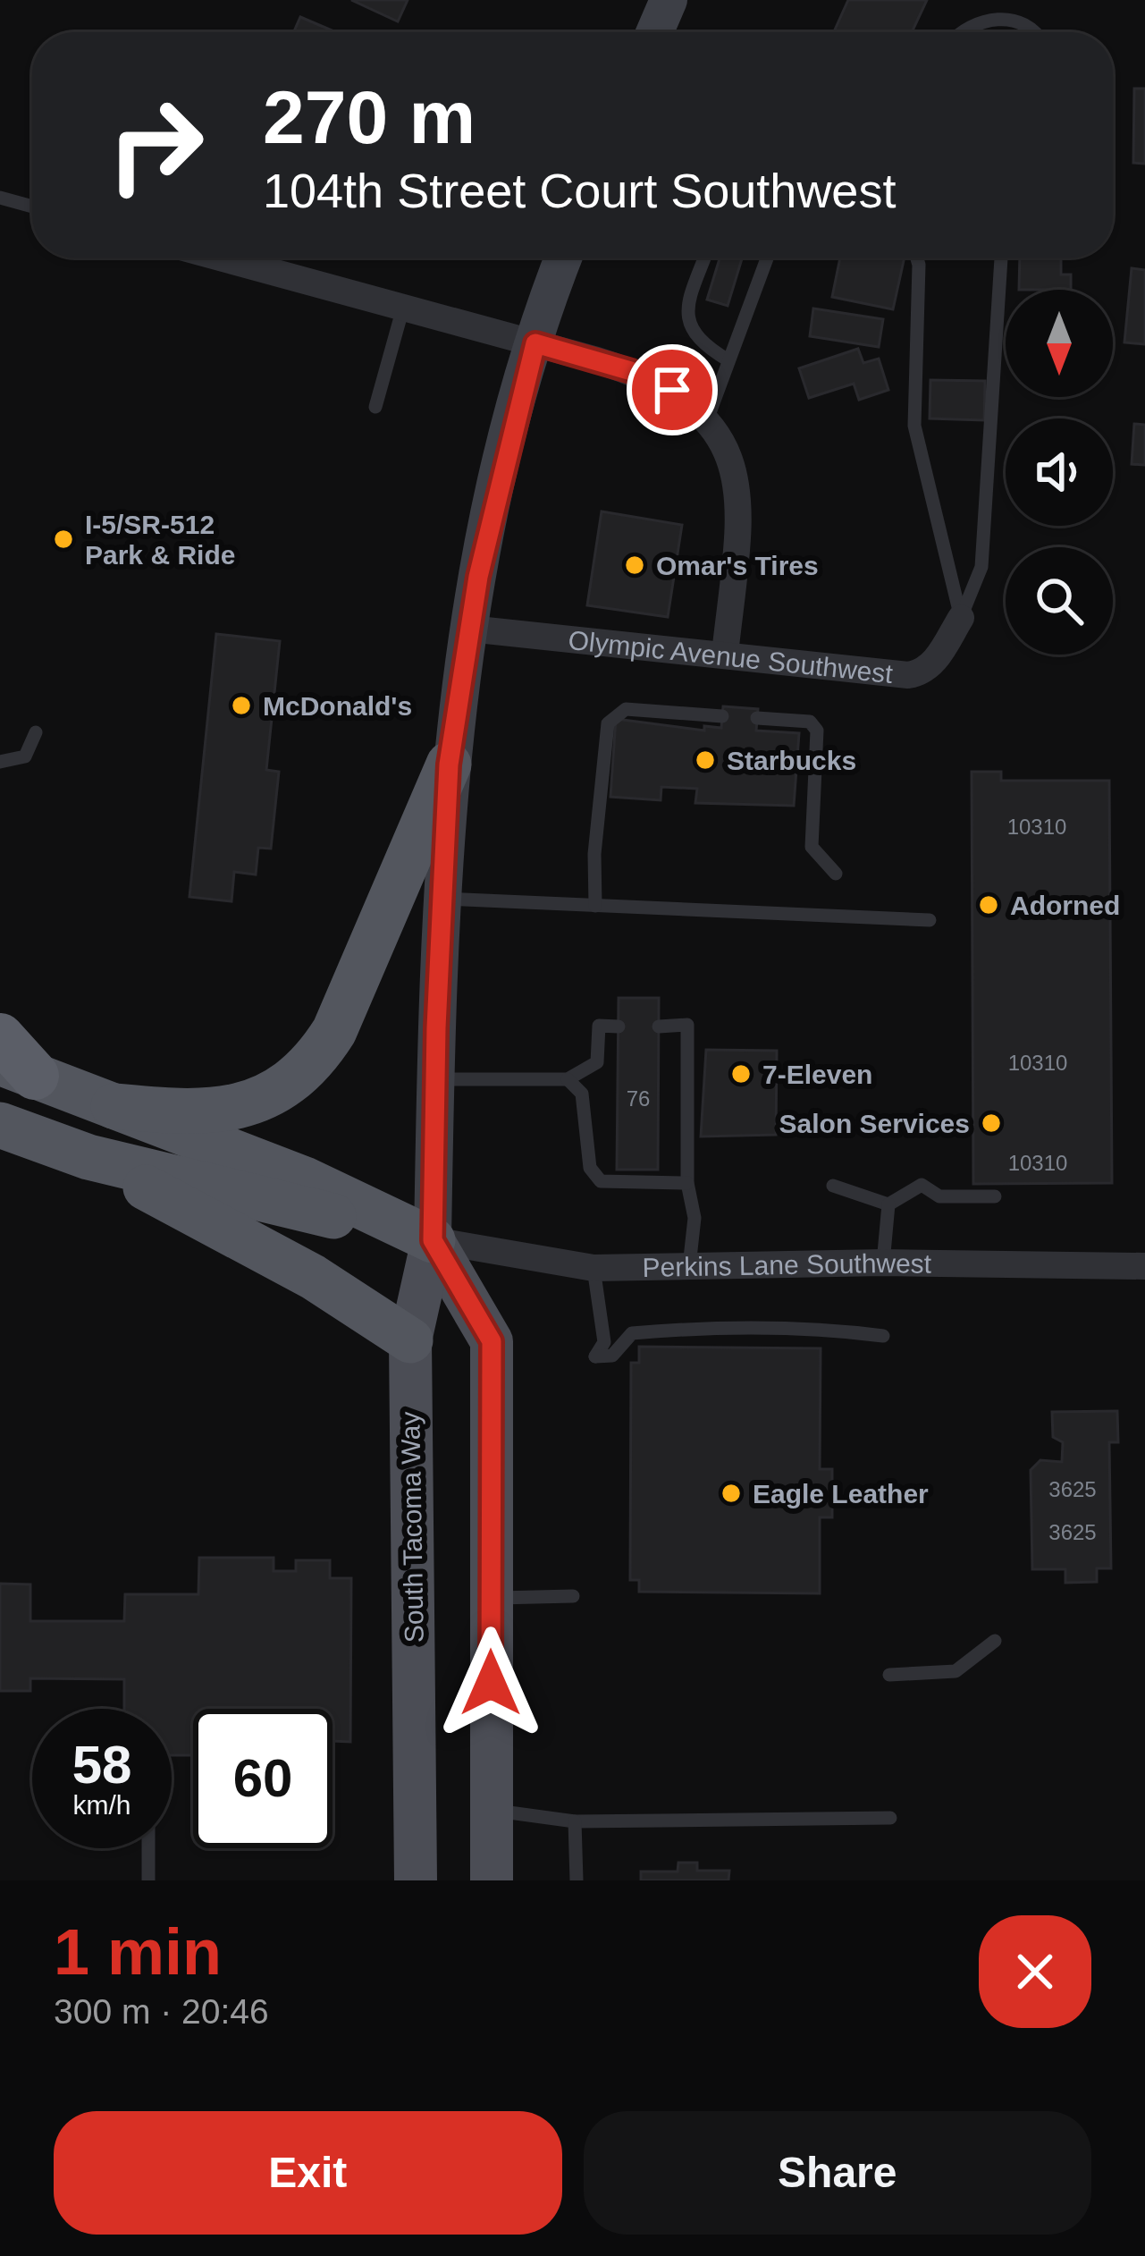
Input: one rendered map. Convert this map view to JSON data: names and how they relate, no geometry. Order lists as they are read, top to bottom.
{
  "streets": {
    "main road": ["South Tacoma Way"],
    "street": ["Olympic Avenue Southwest", "Perkins Lane Southwest"]
  },
  "crossings": [
    ["Olympic Avenue Southwest", "South Tacoma Way"],
    ["Perkins Lane Southwest", "South Tacoma Way"]
  ],
  "places": [
    "I-5/SR-512 Park & Ride",
    "Omar's Tires",
    "McDonald's",
    "Starbucks",
    "Adorned",
    "7-Eleven",
    "Salon Services",
    "Eagle Leather"
  ],
  "house_numbers": [
    "10310",
    "10310",
    "76",
    "10310",
    "3625",
    "3625"
  ],
  "north": "bottom",
  "page": {
    "turn": ["270 m", "104th Street Court Southwest"],
    "speed": "58 km/h",
    "limit": "60",
    "heading": ["1 min", "300 m · 20:46"],
    "buttons": ["Exit", "Share"]
  }
}
